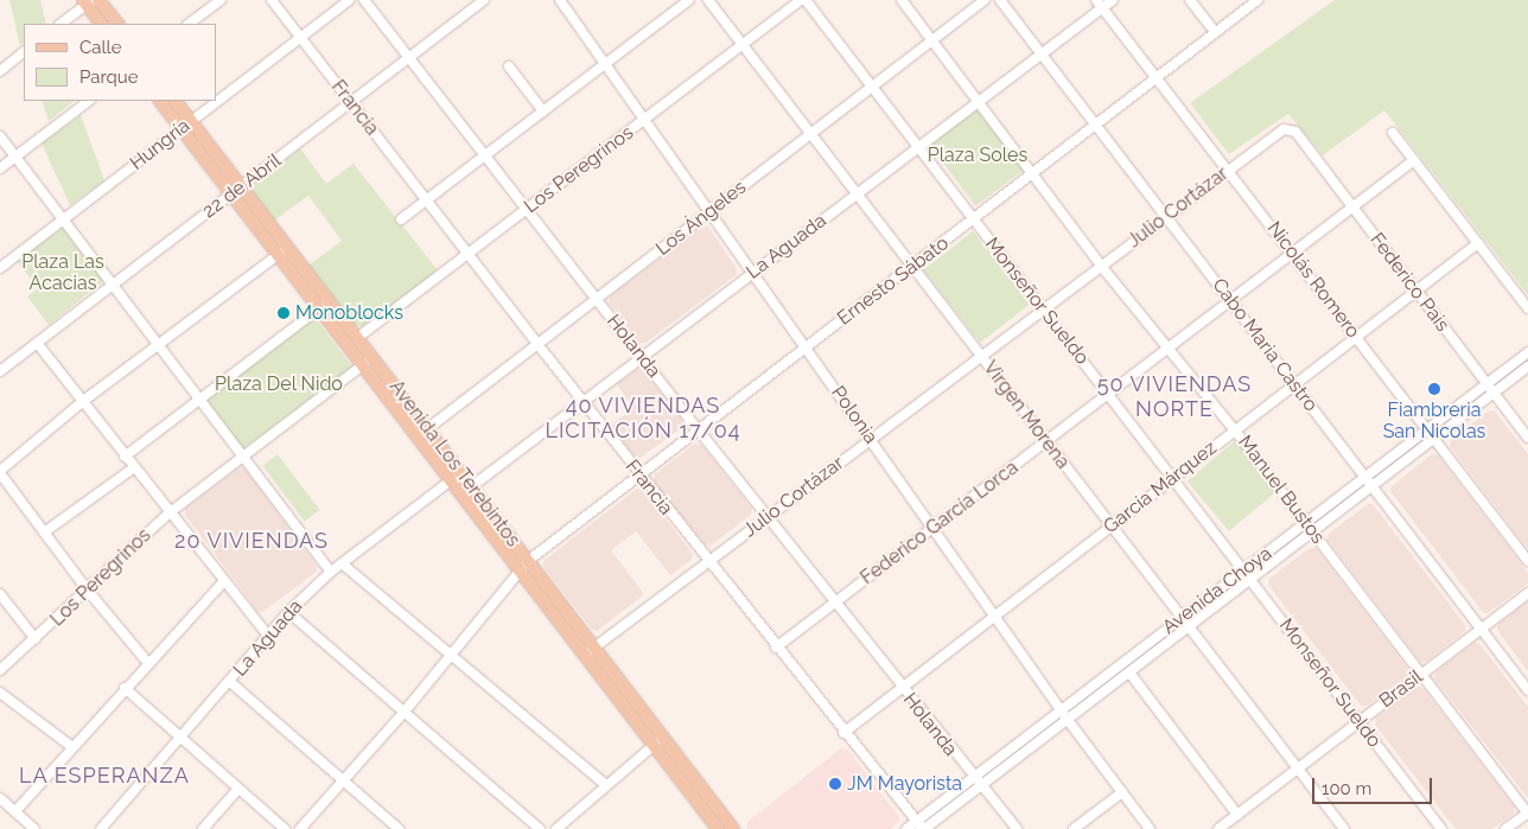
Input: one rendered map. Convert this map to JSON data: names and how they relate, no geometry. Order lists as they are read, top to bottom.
{
  "streets": {
    "main road": ["Avenida Los Terebintos"],
    "street": [
      "Francia",
      "Hungría",
      "Los Peregrinos",
      "22 de Abril",
      "Julio Cortázar",
      "Los Ángeles",
      "La Aguada",
      "Nicolás Romero",
      "Ernesto Sábato",
      "Federico Pais",
      "Monseñor Sueldo",
      "Cabo Maria Castro",
      "Holanda",
      "Polonia",
      "Virgen Morena",
      "García Márquez",
      "Manuel Bustos",
      "Federico García Lorca",
      "Avenida Choya",
      "Brasil"
    ]
  },
  "crossings": [
    ["Francia", "Hungría"],
    ["Francia", "Los Peregrinos"],
    ["Francia", "22 de Abril"],
    ["Francia", "Julio Cortázar"],
    ["Francia", "Los Ángeles"],
    ["Francia", "La Aguada"],
    ["Francia", "Ernesto Sábato"],
    ["Francia", "García Márquez"],
    ["Francia", "Federico García Lorca"],
    ["Francia", "Avenida Choya"],
    ["Hungría", "Avenida Los Terebintos"],
    ["Los Peregrinos", "Holanda"],
    ["Los Peregrinos", "Polonia"],
    ["Los Peregrinos", "Virgen Morena"],
    ["Los Peregrinos", "Avenida Los Terebintos"],
    ["22 de Abril", "Holanda"],
    ["22 de Abril", "Avenida Los Terebintos"],
    ["Julio Cortázar", "Nicolás Romero"],
    ["Julio Cortázar", "Federico Pais"],
    ["Julio Cortázar", "Monseñor Sueldo"],
    ["Julio Cortázar", "Cabo Maria Castro"],
    ["Julio Cortázar", "Holanda"],
    ["Julio Cortázar", "Polonia"],
    ["Julio Cortázar", "Virgen Morena"],
    ["Julio Cortázar", "Avenida Los Terebintos"],
    ["Julio Cortázar", "Manuel Bustos"],
    ["Los Ángeles", "Monseñor Sueldo"],
    ["Los Ángeles", "Holanda"],
    ["Los Ángeles", "Polonia"],
    ["Los Ángeles", "Virgen Morena"],
    ["Los Ángeles", "Avenida Los Terebintos"],
    ["Los Ángeles", "Manuel Bustos"],
    ["La Aguada", "Nicolás Romero"],
    ["La Aguada", "Monseñor Sueldo"],
    ["La Aguada", "Cabo Maria Castro"],
    ["La Aguada", "Holanda"],
    ["La Aguada", "Polonia"],
    ["La Aguada", "Virgen Morena"],
    ["La Aguada", "Avenida Los Terebintos"],
    ["La Aguada", "Manuel Bustos"],
    ["Nicolás Romero", "Ernesto Sábato"],
    ["Nicolás Romero", "García Márquez"],
    ["Nicolás Romero", "Federico García Lorca"],
    ["Nicolás Romero", "Avenida Choya"],
    ["Ernesto Sábato", "Monseñor Sueldo"],
    ["Ernesto Sábato", "Cabo Maria Castro"],
    ["Ernesto Sábato", "Holanda"],
    ["Ernesto Sábato", "Polonia"],
    ["Ernesto Sábato", "Virgen Morena"],
    ["Ernesto Sábato", "Avenida Los Terebintos"],
    ["Ernesto Sábato", "Manuel Bustos"],
    ["Federico Pais", "García Márquez"],
    ["Federico Pais", "Federico García Lorca"],
    ["Federico Pais", "Avenida Choya"],
    ["Monseñor Sueldo", "García Márquez"],
    ["Monseñor Sueldo", "Federico García Lorca"],
    ["Monseñor Sueldo", "Avenida Choya"],
    ["Monseñor Sueldo", "Brasil"],
    ["Cabo Maria Castro", "García Márquez"],
    ["Cabo Maria Castro", "Federico García Lorca"],
    ["Cabo Maria Castro", "Avenida Choya"],
    ["Cabo Maria Castro", "Brasil"],
    ["Holanda", "García Márquez"],
    ["Holanda", "Federico García Lorca"],
    ["Holanda", "Avenida Choya"],
    ["Polonia", "García Márquez"],
    ["Polonia", "Federico García Lorca"],
    ["Polonia", "Avenida Choya"],
    ["Virgen Morena", "García Márquez"],
    ["Virgen Morena", "Federico García Lorca"],
    ["Virgen Morena", "Avenida Choya"],
    ["Virgen Morena", "Brasil"],
    ["García Márquez", "Manuel Bustos"],
    ["Manuel Bustos", "Federico García Lorca"],
    ["Manuel Bustos", "Avenida Choya"],
    ["Manuel Bustos", "Brasil"]
  ],
  "districts": [
    "50 VIVIENDAS NORTE",
    "40 VIVIENDAS LICITACIÓN 17/04",
    "20 VIVIENDAS",
    "LA ESPERANZA"
  ],
  "parks": ["Plaza Soles", "Plaza Las Acacias", "Plaza Del Nido"],
  "places": ["Monoblocks", "Fiambreria San Nicolas", "JM Mayorista"],
  "legend": ["Calle", "Parque"],
  "scale_bar": "100 m"
}
